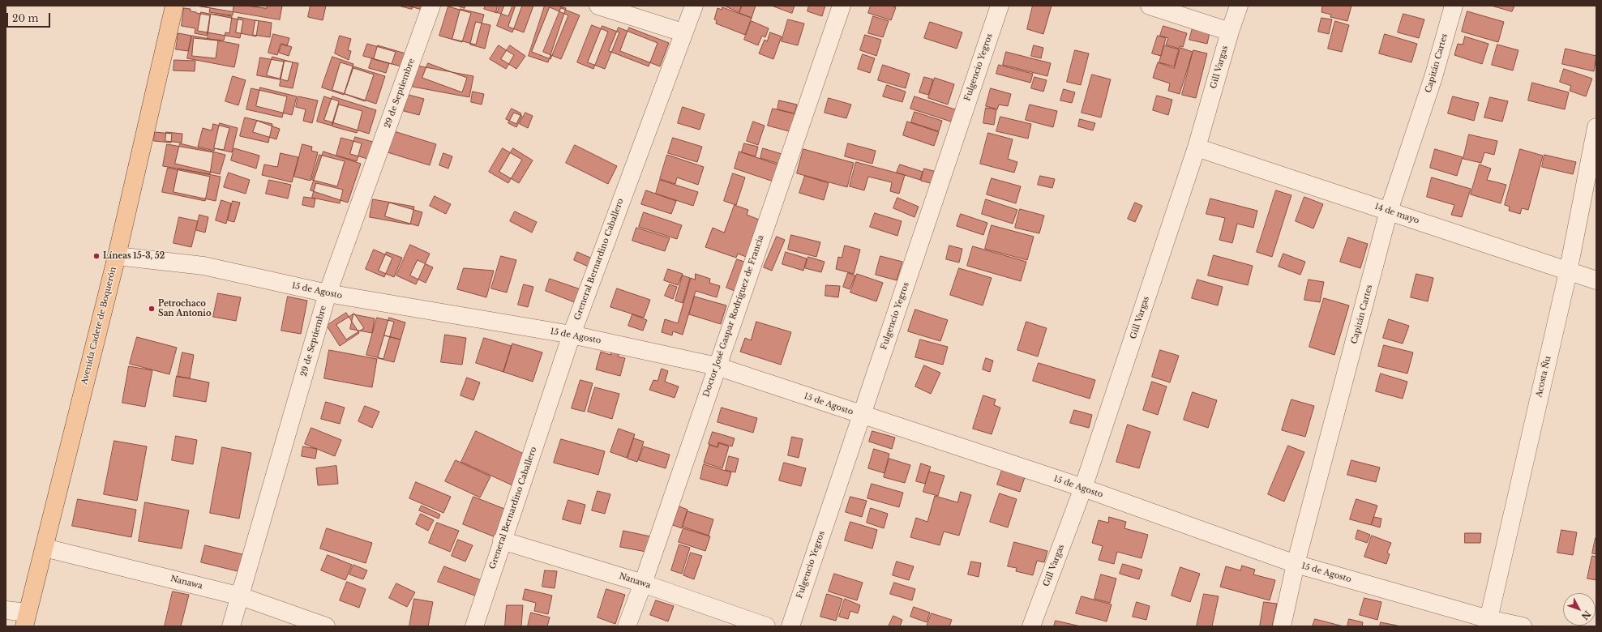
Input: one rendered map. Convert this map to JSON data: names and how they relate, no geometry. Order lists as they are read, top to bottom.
{
  "streets": {
    "main road": ["Avenida Cadete de Boquerón"],
    "street": [
      "Capitán Cartes",
      "Fulgencio Yegros",
      "Gill Vargas",
      "29 de Septiembre",
      "14 de mayo",
      "Greneral Bernardino Caballero",
      "15 de Agosto",
      "Doctor José Gaspar Rodríguez de Francia",
      "Acosta Ñu",
      "Nanawa"
    ]
  },
  "crossings": [
    ["Capitán Cartes", "14 de mayo"],
    ["Capitán Cartes", "15 de Agosto"],
    ["Fulgencio Yegros", "15 de Agosto"],
    ["Gill Vargas", "14 de mayo"],
    ["Gill Vargas", "15 de Agosto"],
    ["29 de Septiembre", "15 de Agosto"],
    ["29 de Septiembre", "Nanawa"],
    ["14 de mayo", "Acosta Ñu"],
    ["Greneral Bernardino Caballero", "15 de Agosto"],
    ["Greneral Bernardino Caballero", "Nanawa"],
    ["15 de Agosto", "Doctor José Gaspar Rodríguez de Francia"],
    ["15 de Agosto", "Avenida Cadete de Boquerón"],
    ["15 de Agosto", "Acosta Ñu"],
    ["Doctor José Gaspar Rodríguez de Francia", "Nanawa"],
    ["Avenida Cadete de Boquerón", "Nanawa"]
  ],
  "places": ["Líneas 15-3, 52", "Petrochaco San Antonio"],
  "scale_bar": "20 m",
  "north": "bottom right"
}
